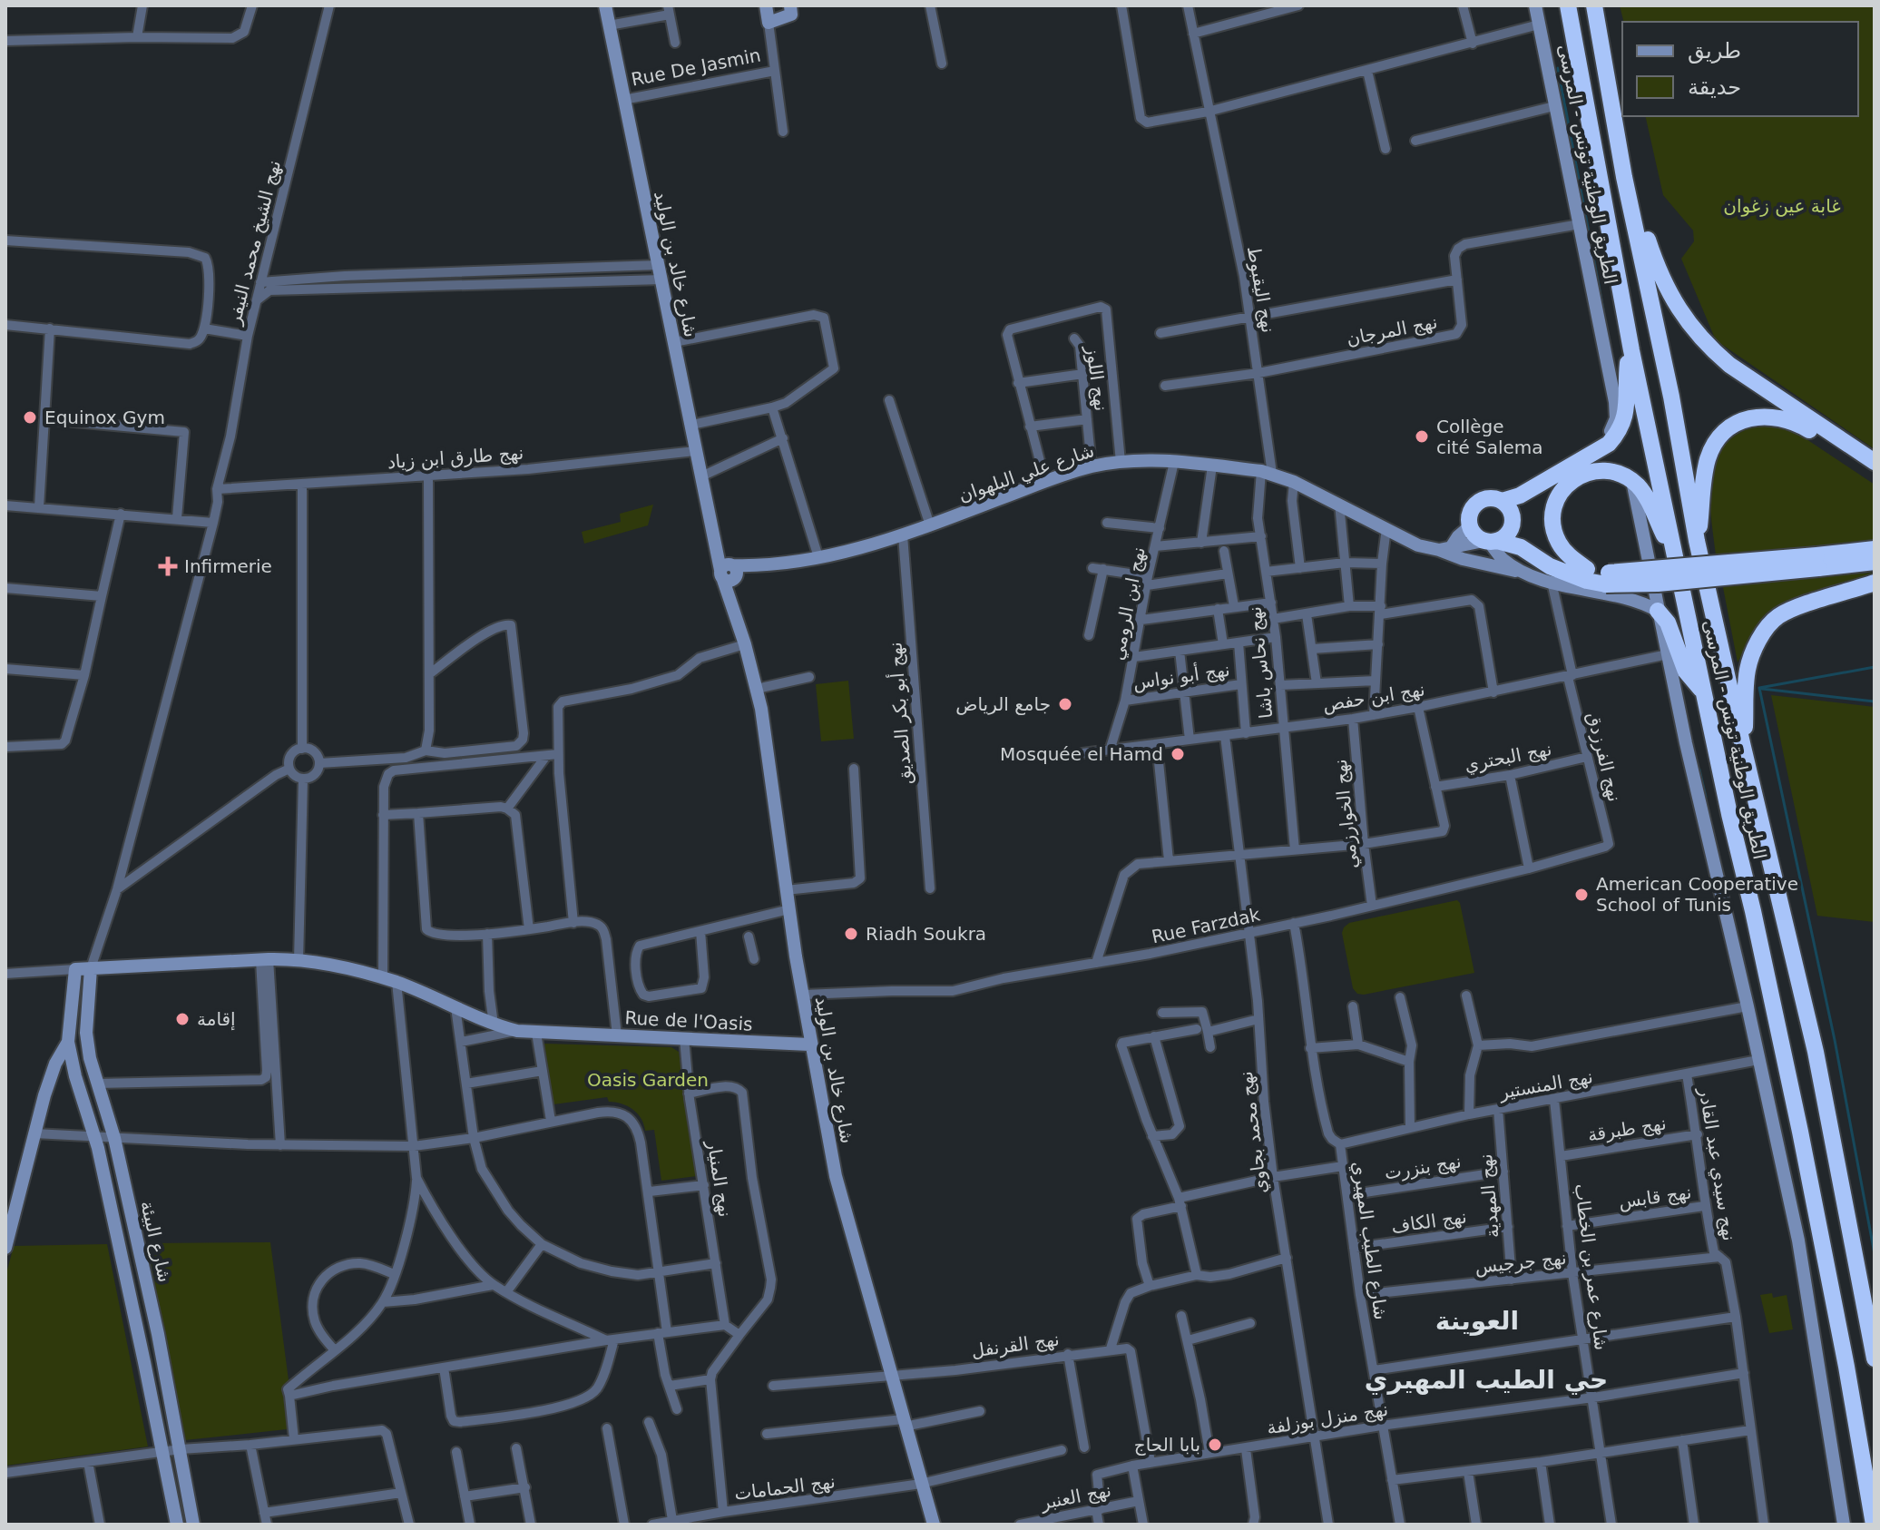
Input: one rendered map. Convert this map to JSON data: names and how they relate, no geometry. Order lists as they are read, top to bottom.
{
  "streets": {
    "highway": ["الطريق الوطنية تونس - المرسى"],
    "street": [
      "Rue De Jasmin",
      "نهج الشيخ محمد النيفر",
      "شارع خالد بن الوليد",
      "نهج اليقبوط",
      "نهج المرجان",
      "نهج اللوز",
      "نهج طارق ابن زياد",
      "شارع علي البلهوان",
      "نهج ابن الرومي",
      "نهج نحاس باشا",
      "نهج أبو نواس",
      "نهج ابن حفص",
      "نهج أبو بكر الصديق",
      "نهج البحتري",
      "نهج الفرزدق",
      "نهج الخوارزمي",
      "Rue Farzdak",
      "Rue de l'Oasis",
      "نهج المنستير",
      "نهج طبرقة",
      "نهج محمد بجاوي",
      "نهج سيدي عبد القادر",
      "نهج بنزرت",
      "نهج المنيار",
      "نهج المهدية",
      "نهج قابس",
      "نهج الكاف",
      "شارع الطيب المهيري",
      "شارع البيئة",
      "نهج جرجيس",
      "شارع عمر بن الخطاب",
      "نهج القرنفل",
      "نهج منزل بوزلفة",
      "نهج الحمامات",
      "نهج العنبر"
    ]
  },
  "crossings": [
    ["Rue De Jasmin", "شارع خالد بن الوليد"],
    ["الطريق الوطنية تونس - المرسى", "نهج المرجان"],
    ["نهج الشيخ محمد النيفر", "نهج طارق ابن زياد"],
    ["نهج الشيخ محمد النيفر", "Rue de l'Oasis"],
    ["نهج الشيخ محمد النيفر", "شارع البيئة"],
    ["شارع خالد بن الوليد", "نهج طارق ابن زياد"],
    ["شارع خالد بن الوليد", "شارع علي البلهوان"],
    ["شارع خالد بن الوليد", "Rue Farzdak"],
    ["شارع خالد بن الوليد", "Rue de l'Oasis"],
    ["شارع خالد بن الوليد", "نهج القرنفل"],
    ["شارع خالد بن الوليد", "نهج الحمامات"],
    ["نهج اليقبوط", "نهج المرجان"],
    ["نهج اليقبوط", "شارع علي البلهوان"],
    ["نهج اليقبوط", "نهج نحاس باشا"],
    ["نهج اللوز", "شارع علي البلهوان"],
    ["شارع علي البلهوان", "نهج ابن الرومي"],
    ["شارع علي البلهوان", "نهج نحاس باشا"],
    ["شارع علي البلهوان", "نهج أبو بكر الصديق"],
    ["نهج ابن الرومي", "نهج أبو نواس"],
    ["نهج ابن الرومي", "نهج ابن حفص"],
    ["نهج نحاس باشا", "نهج ابن حفص"],
    ["نهج ابن حفص", "نهج الفرزدق"],
    ["نهج ابن حفص", "نهج الخوارزمي"],
    ["نهج ابن حفص", "نهج محمد بجاوي"],
    ["نهج البحتري", "نهج الفرزدق"],
    ["نهج الفرزدق", "Rue Farzdak"],
    ["نهج الخوارزمي", "Rue Farzdak"],
    ["Rue Farzdak", "نهج محمد بجاوي"],
    ["Rue Farzdak", "شارع الطيب المهيري"],
    ["Rue de l'Oasis", "نهج المنيار"],
    ["Rue de l'Oasis", "شارع البيئة"],
    ["نهج المنستير", "نهج سيدي عبد القادر"],
    ["نهج المنستير", "نهج المهدية"],
    ["نهج المنستير", "شارع الطيب المهيري"],
    ["نهج المنستير", "شارع عمر بن الخطاب"],
    ["نهج طبرقة", "نهج سيدي عبد القادر"],
    ["نهج طبرقة", "شارع عمر بن الخطاب"],
    ["نهج محمد بجاوي", "نهج منزل بوزلفة"],
    ["نهج سيدي عبد القادر", "نهج قابس"],
    ["نهج سيدي عبد القادر", "نهج جرجيس"],
    ["نهج سيدي عبد القادر", "نهج منزل بوزلفة"],
    ["نهج بنزرت", "نهج المهدية"],
    ["نهج بنزرت", "شارع الطيب المهيري"],
    ["نهج المهدية", "نهج الكاف"],
    ["نهج المهدية", "نهج جرجيس"],
    ["نهج قابس", "شارع عمر بن الخطاب"],
    ["نهج الكاف", "شارع الطيب المهيري"],
    ["شارع الطيب المهيري", "نهج جرجيس"],
    ["شارع الطيب المهيري", "نهج منزل بوزلفة"],
    ["نهج جرجيس", "شارع عمر بن الخطاب"],
    ["شارع عمر بن الخطاب", "نهج منزل بوزلفة"],
    ["نهج منزل بوزلفة", "نهج العنبر"]
  ],
  "districts": ["العوينة", "حي الطيب المهيري"],
  "parks": ["غابة عين زغوان", "Oasis Garden"],
  "places": {
    "other": [
      "Equinox Gym",
      "Collège cité Salema",
      "جامع الرياض",
      "Mosquée el Hamd",
      "American Cooperative School of Tunis",
      "Riadh Soukra",
      "إقامة",
      "بابا الحاج"
    ],
    "health": ["Infirmerie"]
  },
  "legend": ["طريق", "حديقة"]
}
